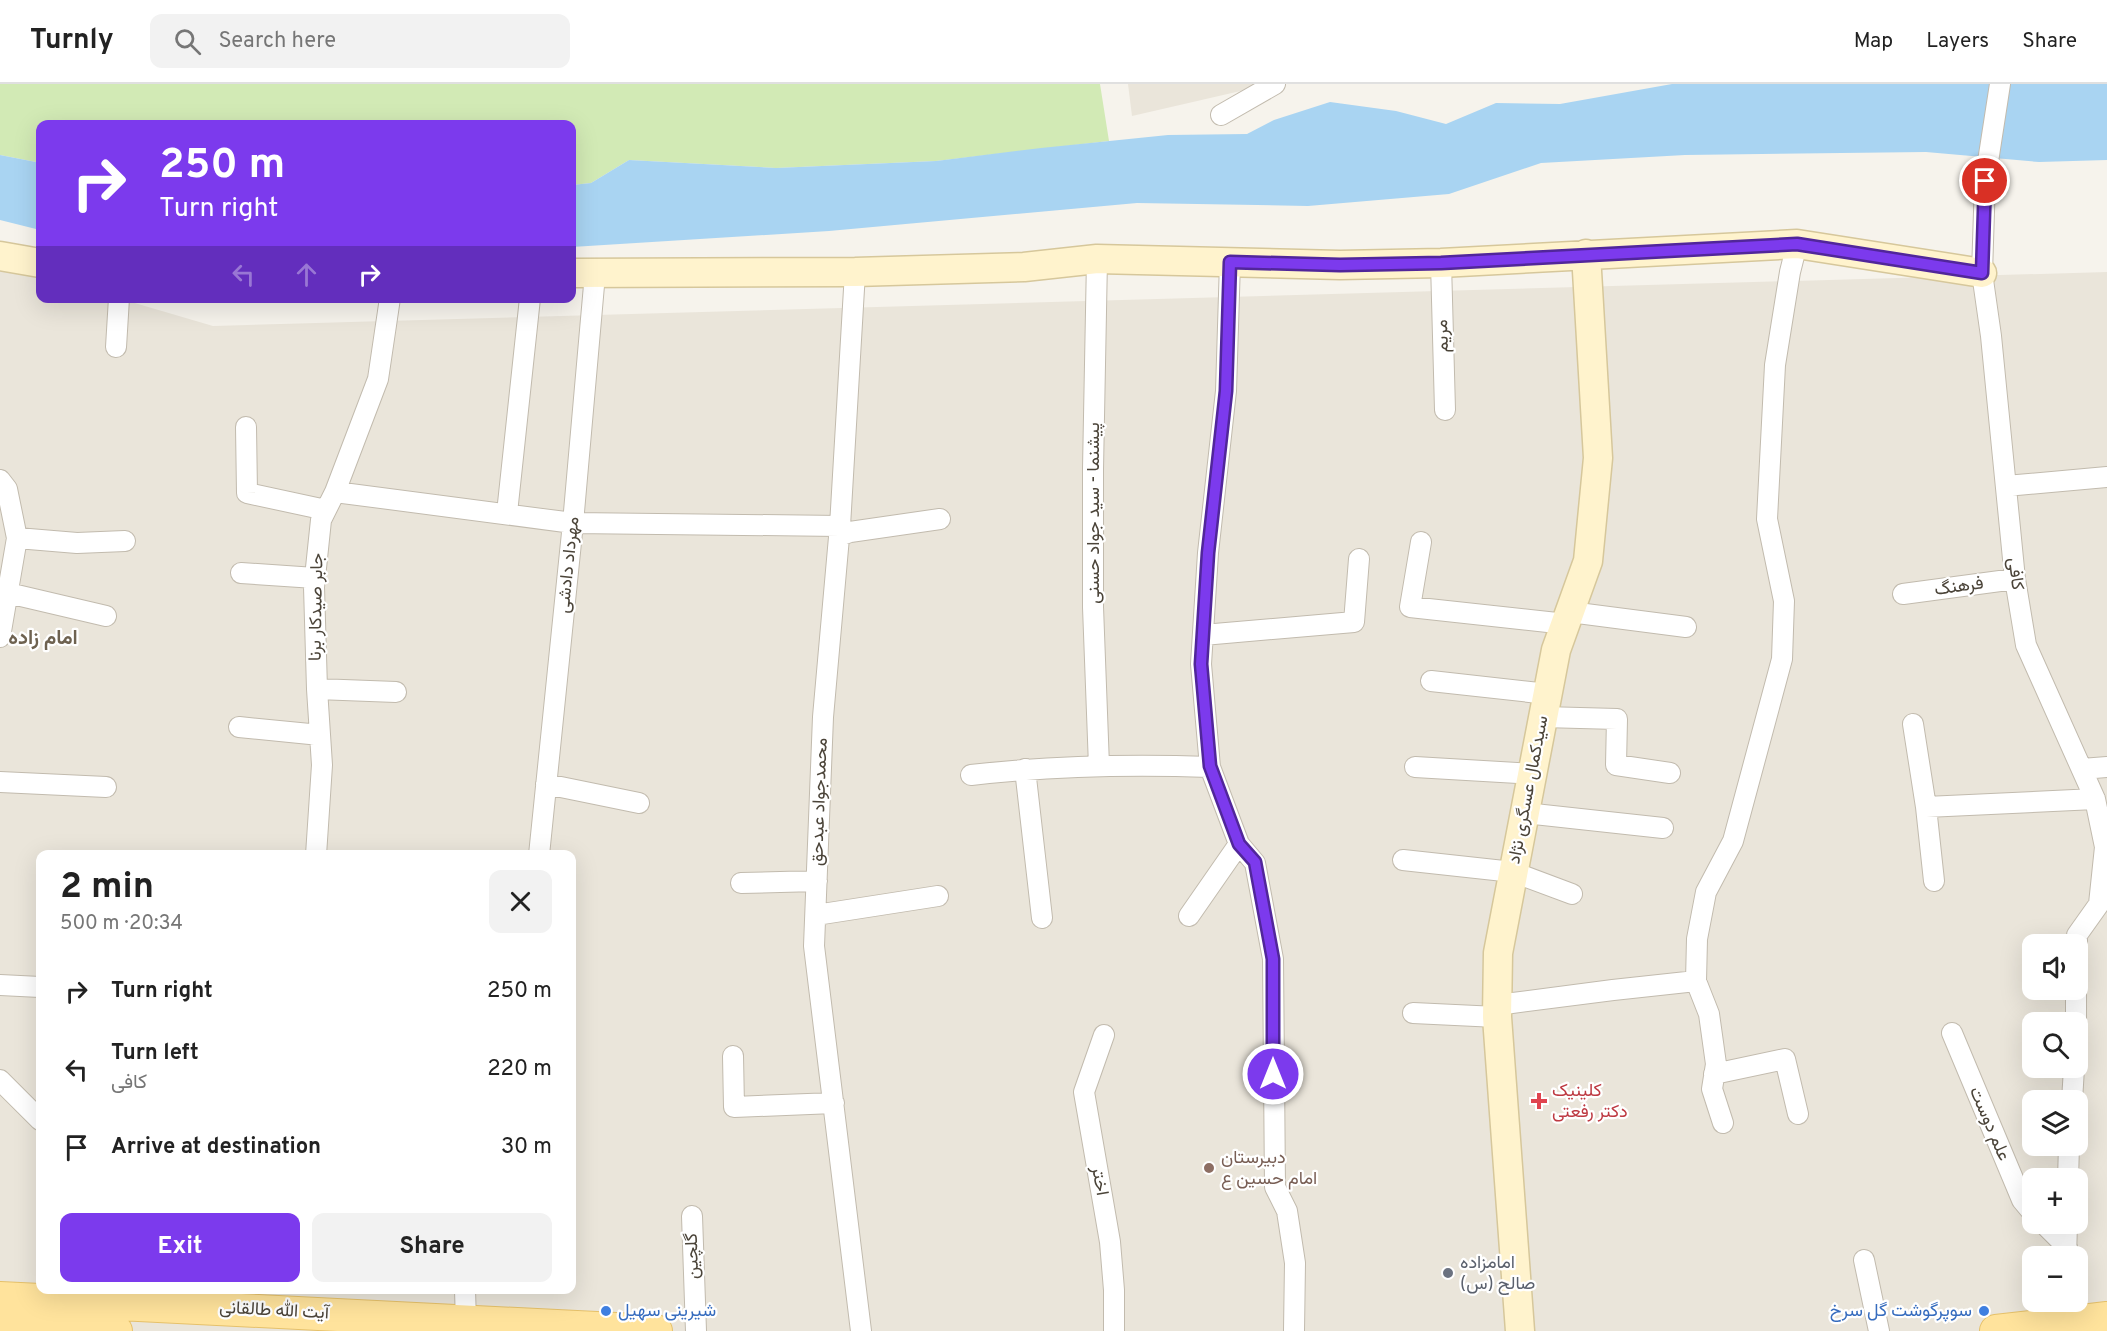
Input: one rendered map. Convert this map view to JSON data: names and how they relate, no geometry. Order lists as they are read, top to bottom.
{
  "streets": {
    "main road": ["آیت الله طالقانی"],
    "street": [
      "مریم",
      "پیشنما - سید جواد حسنی",
      "مهرداد دادشی",
      "کافی",
      "فرهنگ",
      "جابر صیدکار برنا",
      "سیدکمال عسگری نژاد",
      "محمدجواد عبدحق",
      "علم دوست",
      "اختر",
      "گلچین"
    ]
  },
  "crossings": [
    ["کافی", "فرهنگ"]
  ],
  "districts": ["امام زاده"],
  "places": {
    "health": ["کلینیک دکتر رفعتی"],
    "other": [
      "دبیرستان امام حسین ع",
      "امامزاده صالح (س)",
      "شیرینی سهیل",
      "سوپرگوشت گل سرخ"
    ]
  },
  "page": {
    "header": "Turnly",
    "search": "Search here",
    "nav": ["Map", "Layers", "Share"],
    "turn": ["250 m", "Turn right"],
    "heading": ["2 min", "500 m · 20:34"],
    "map_buttons": ["+", "−"],
    "list": [
      {
        "name": "Turn right",
        "value": "250 m"
      },
      {
        "name": "Turn left",
        "note": "کافی",
        "value": "220 m"
      },
      {
        "name": "Arrive at destination",
        "value": "30 m"
      }
    ],
    "buttons": ["Exit", "Share"]
  }
}
